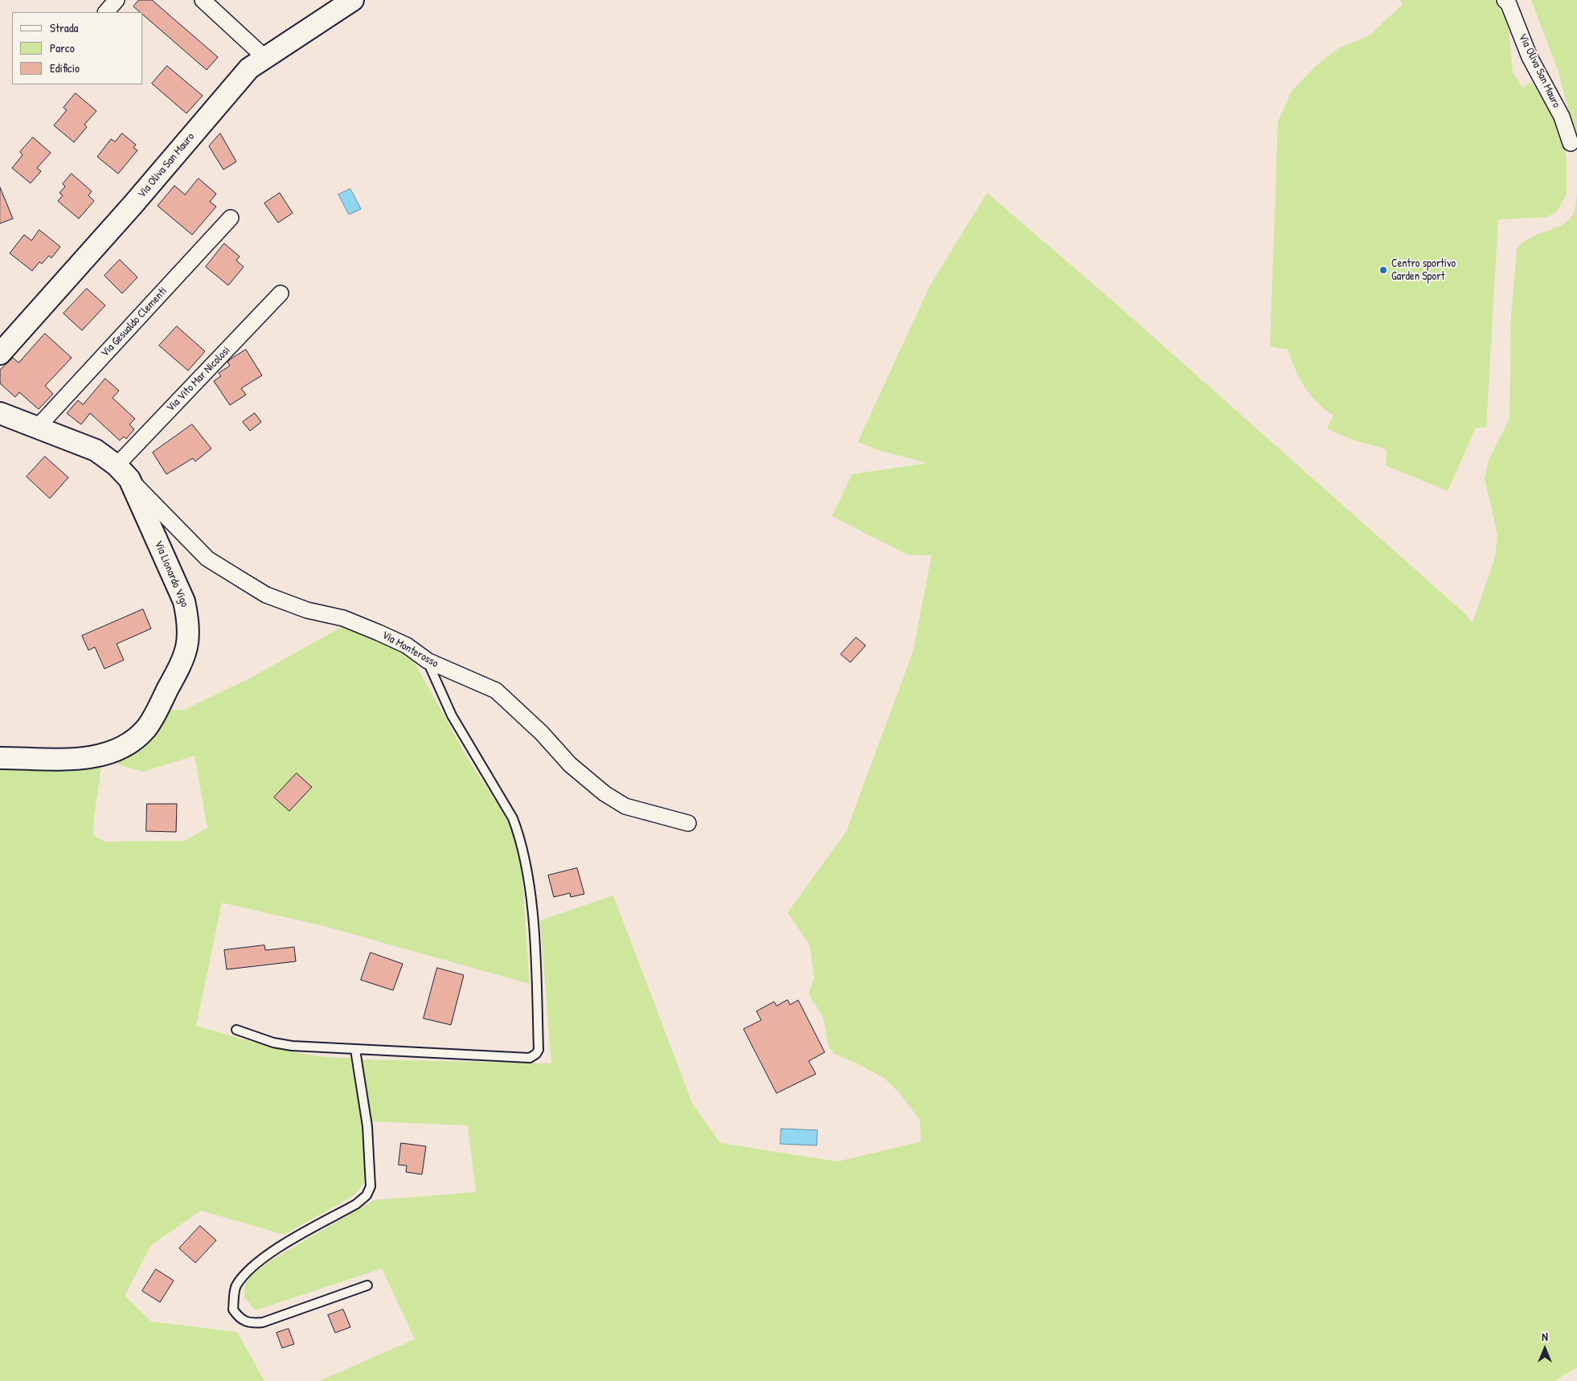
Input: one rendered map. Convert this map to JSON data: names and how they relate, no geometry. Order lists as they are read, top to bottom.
{
  "streets": {
    "street": [
      "Via Oliva San Mauro",
      "Via Gesualdo Clementi",
      "Via Vito Mar Nicolosi",
      "Via Lionardo Vigo",
      "Via Monterosso"
    ]
  },
  "crossings": [
    ["Via Gesualdo Clementi", "Via Lionardo Vigo"],
    ["Via Vito Mar Nicolosi", "Via Lionardo Vigo"],
    ["Via Vito Mar Nicolosi", "Via Monterosso"],
    ["Via Lionardo Vigo", "Via Monterosso"]
  ],
  "places": ["Centro sportivo Garden Sport"],
  "legend": ["Strada", "Parco", "Edificio"],
  "north": "top"
}
